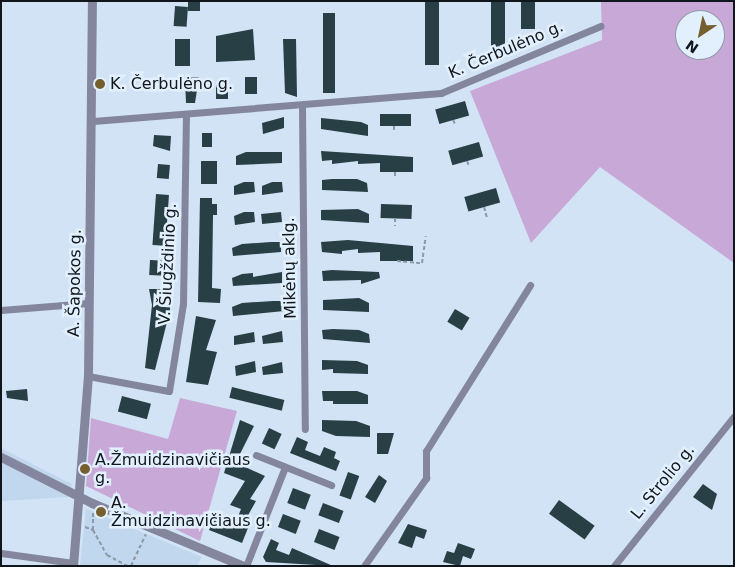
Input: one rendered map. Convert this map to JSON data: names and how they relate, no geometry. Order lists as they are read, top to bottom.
{
  "streets": {
    "street": [
      "K. Čerbulėno g.",
      "V. Šiugždinio g.",
      "Mikėnų aklg.",
      "A. Šapokos g.",
      "L. Strolio g."
    ]
  },
  "crossings": [
    ["K. Čerbulėno g.", "V. Šiugždinio g."],
    ["K. Čerbulėno g.", "Mikėnų aklg."],
    ["K. Čerbulėno g.", "A. Šapokos g."],
    ["V. Šiugždinio g.", "A. Šapokos g."]
  ],
  "places": ["K. Čerbulėno g.", "A.Žmuidzinavičiaus g.", "A. Žmuidzinavičiaus g."],
  "north": "bottom left"
}
